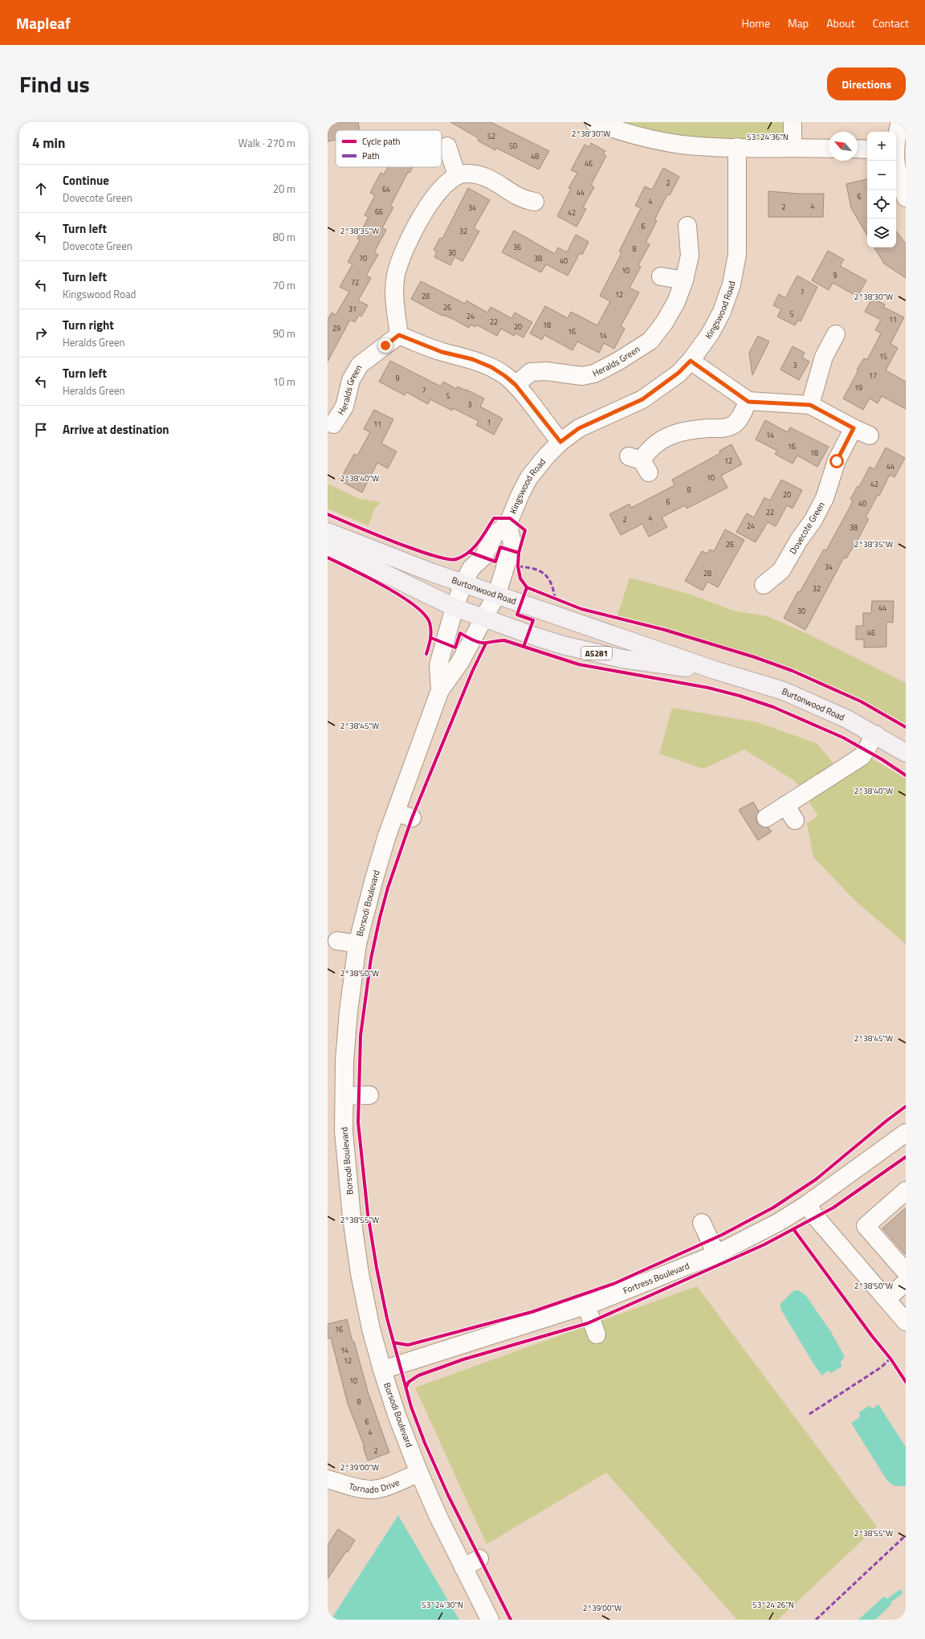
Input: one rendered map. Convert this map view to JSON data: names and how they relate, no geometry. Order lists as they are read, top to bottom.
{
  "streets": {
    "main road": ["Burtonwood Road", "A5281"],
    "street": [
      "Kingswood Road",
      "Heralds Green",
      "Dovecote Green",
      "Borsodi Boulevard",
      "Fortress Boulevard",
      "Tornado Drive"
    ]
  },
  "crossings": [
    ["Kingswood Road", "Burtonwood Road"],
    ["Kingswood Road", "Borsodi Boulevard"],
    ["Burtonwood Road", "Borsodi Boulevard"],
    ["Borsodi Boulevard", "Fortress Boulevard"],
    ["Borsodi Boulevard", "Tornado Drive"]
  ],
  "house_numbers": [
    "52",
    "50",
    "48",
    "46",
    "2",
    "64",
    "44",
    "6",
    "4",
    "4",
    "2",
    "34",
    "66",
    "42",
    "6",
    "32",
    "36",
    "8",
    "30",
    "70",
    "38",
    "40",
    "10",
    "9",
    "72",
    "7",
    "12",
    "28",
    "26",
    "31",
    "5",
    "24",
    "11",
    "22",
    "18",
    "20",
    "29",
    "16",
    "14",
    "15",
    "3",
    "17",
    "9",
    "19",
    "7",
    "5",
    "3",
    "1",
    "11",
    "14",
    "16",
    "18",
    "12",
    "44",
    "10",
    "42",
    "8",
    "20",
    "6",
    "40",
    "22",
    "4",
    "2",
    "24",
    "38",
    "26",
    "34",
    "28",
    "32",
    "44",
    "30",
    "46",
    "16",
    "14",
    "12",
    "10",
    "8",
    "6",
    "4",
    "2"
  ],
  "legend": ["Cycle path", "Path"],
  "north": "top left",
  "page": {
    "header": "Mapleaf",
    "nav": [
      "Home",
      "Map",
      "About",
      "Contact"
    ],
    "title": "Find us",
    "buttons": "Directions",
    "heading": ["4 min", "Walk · 270 m"],
    "map_buttons": ["+", "−"],
    "list": [
      ["Continue", "Dovecote Green", "20 m"],
      ["Turn left", "Dovecote Green", "80 m"],
      ["Turn left", "Kingswood Road", "70 m"],
      ["Turn right", "Heralds Green", "90 m"],
      ["Turn left", "Heralds Green", "10 m"],
      "Arrive at destination"
    ]
  },
  "coordinates": [
    "2°38'30\"W",
    "53°24'36\"N",
    "2°38'35\"W",
    "2°38'40\"W",
    "2°38'45\"W",
    "2°38'50\"W",
    "2°38'55\"W",
    "2°39'00\"W",
    "53°24'30\"N",
    "53°24'26\"N"
  ]
}
